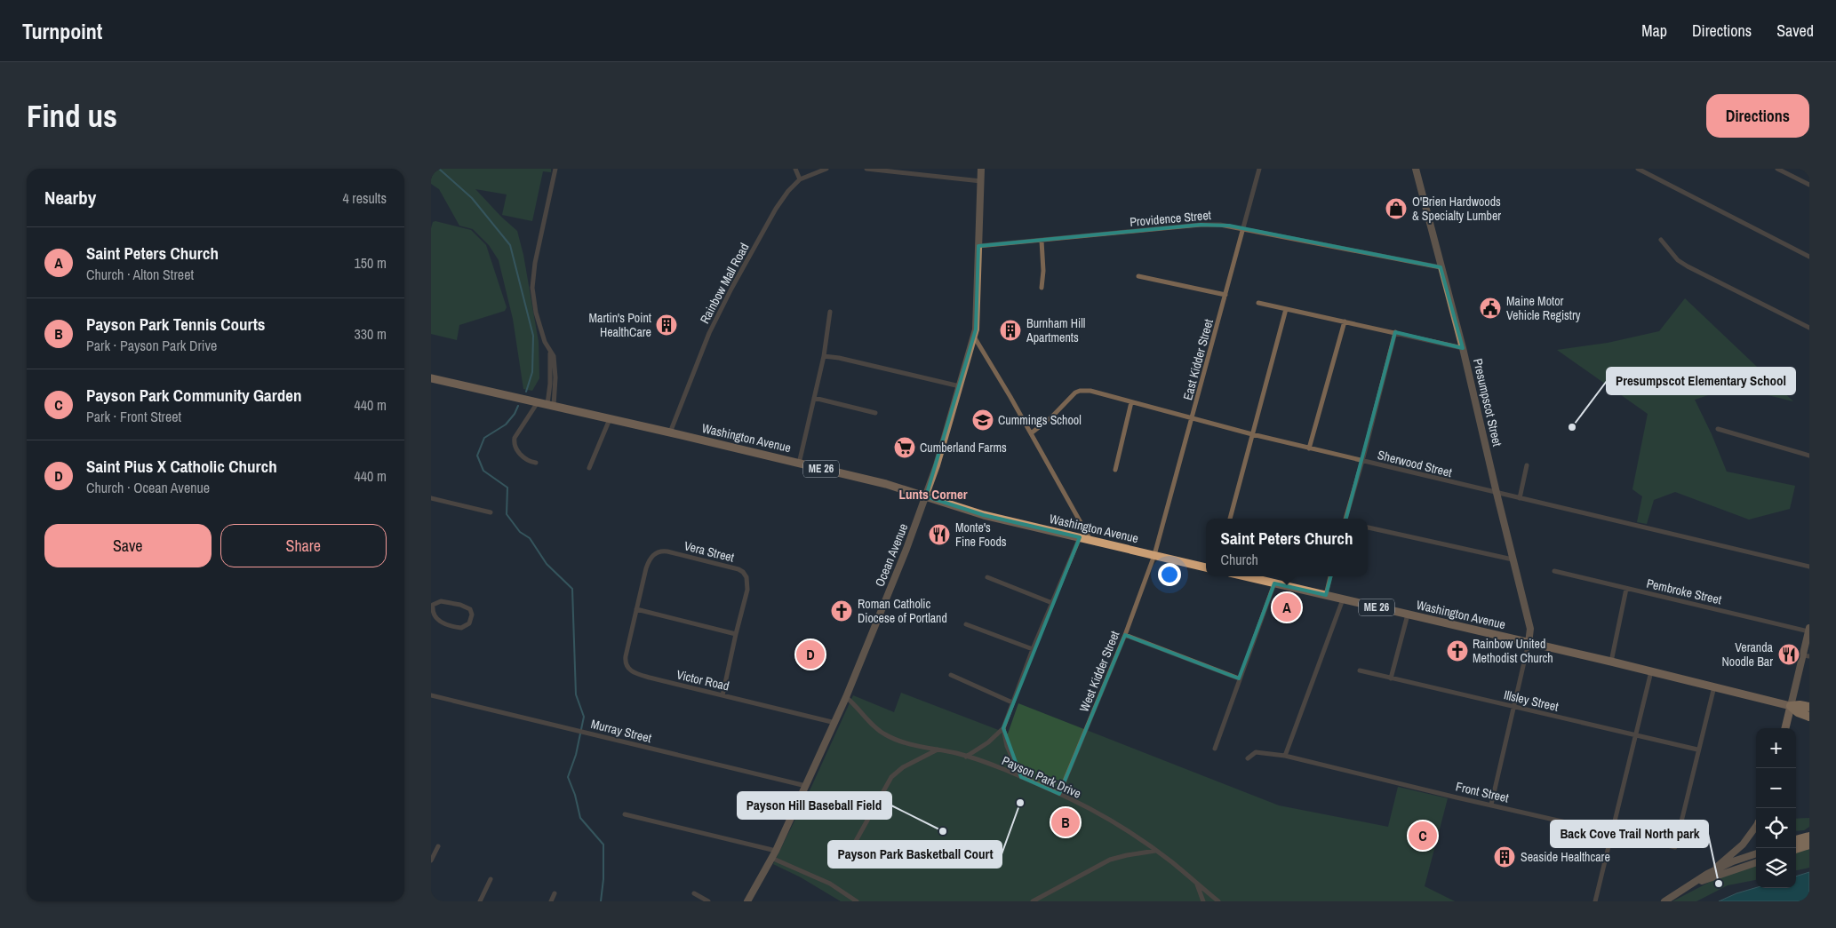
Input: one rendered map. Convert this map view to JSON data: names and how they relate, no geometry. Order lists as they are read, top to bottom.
{
  "streets": {
    "highway": ["ME 26"],
    "main road": ["Presumpscot Street", "Washington Avenue", "Ocean Avenue"],
    "street": [
      "Providence Street",
      "Rainbow Mall Road",
      "East Kidder Street",
      "Sherwood Street",
      "Vera Street",
      "Pembroke Street",
      "West Kidder Street",
      "Victor Road",
      "Illsley Street",
      "Murray Street",
      "Payson Park Drive",
      "Front Street"
    ]
  },
  "crossings": [
    ["Providence Street", "East Kidder Street"],
    ["Providence Street", "Presumpscot Street"],
    ["Providence Street", "Ocean Avenue"],
    ["Rainbow Mall Road", "Washington Avenue"],
    ["East Kidder Street", "Washington Avenue"],
    ["East Kidder Street", "Sherwood Street"],
    ["East Kidder Street", "West Kidder Street"],
    ["Presumpscot Street", "Washington Avenue"],
    ["Presumpscot Street", "Sherwood Street"],
    ["Washington Avenue", "ME 26"],
    ["Washington Avenue", "Ocean Avenue"],
    ["Washington Avenue", "West Kidder Street"],
    ["Vera Street", "Victor Road"],
    ["Ocean Avenue", "Victor Road"],
    ["Ocean Avenue", "Murray Street"],
    ["Ocean Avenue", "Payson Park Drive"],
    ["West Kidder Street", "Payson Park Drive"],
    ["Illsley Street", "Front Street"]
  ],
  "districts": ["Lunts Corner"],
  "places": {
    "shop": ["O'Brien Hardwoods & Specialty Lumber"],
    "public building": ["Maine Motor Vehicle Registry"],
    "building": ["Martin's Point HealthCare", "Burnham Hill Apartments", "Seaside Healthcare"],
    "school or university": ["Cummings School"],
    "other": [
      "Presumpscot Elementary School",
      "Payson Park Basketball Court",
      "Payson Hill Baseball Field",
      "Back Cove Trail North park"
    ],
    "supermarket": ["Cumberland Farms"],
    "restaurant": ["Monte's Fine Foods", "Veranda Noodle Bar"],
    "church": ["Roman Catholic Diocese of Portland", "Rainbow United Methodist Church"]
  },
  "page": {
    "header": "Turnpoint",
    "nav": ["Map", "Directions", "Saved"],
    "buttons": [
      "Directions",
      ["Save", "Share"]
    ],
    "title": "Find us",
    "heading": ["Nearby", "4 results"],
    "list": [
      {
        "mark": "A",
        "name": "Saint Peters Church",
        "note": "Church · Alton Street",
        "value": "150 m"
      },
      {
        "mark": "B",
        "name": "Payson Park Tennis Courts",
        "note": "Park · Payson Park Drive",
        "value": "330 m"
      },
      {
        "mark": "C",
        "name": "Payson Park Community Garden",
        "note": "Park · Front Street",
        "value": "440 m"
      },
      {
        "mark": "D",
        "name": "Saint Pius X Catholic Church",
        "note": "Church · Ocean Avenue",
        "value": "440 m"
      }
    ],
    "popup": ["Saint Peters Church", "Church"],
    "pins": [
      "A",
      "D",
      "B",
      "C"
    ],
    "map_buttons": ["+", "−"]
  }
}
